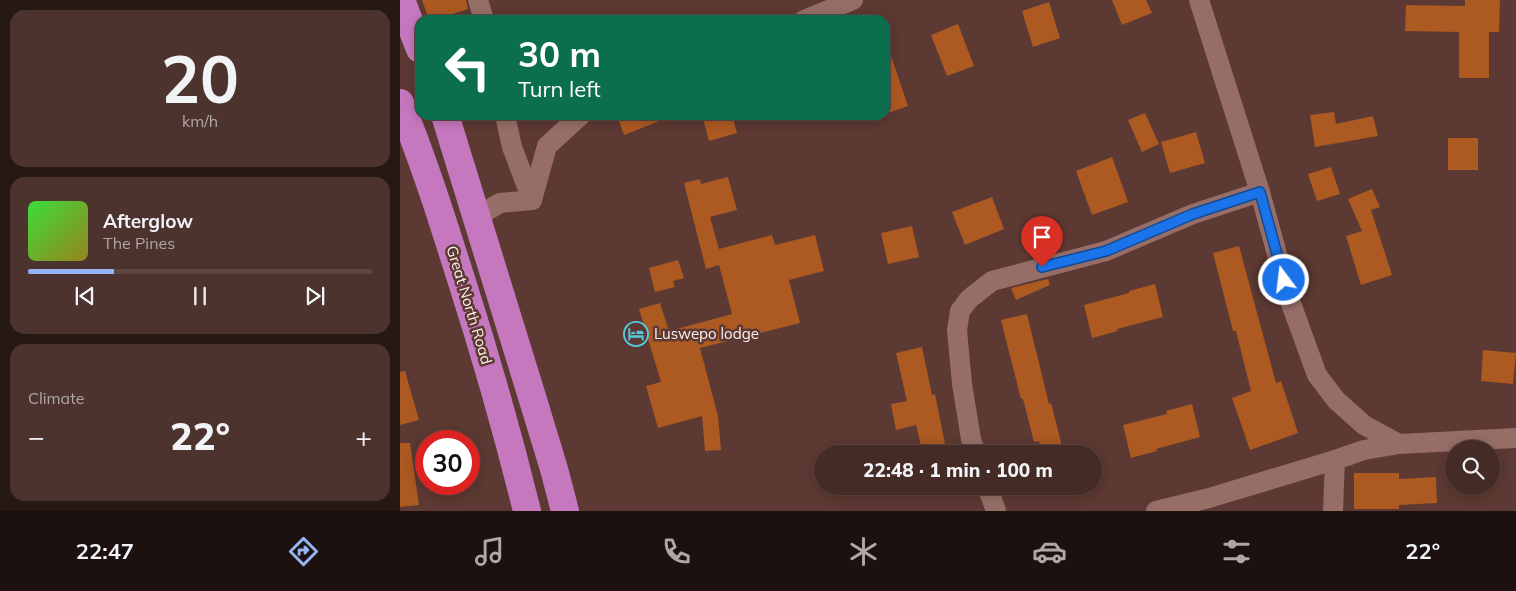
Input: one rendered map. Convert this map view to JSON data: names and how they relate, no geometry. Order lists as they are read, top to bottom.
{
  "streets": {
    "highway": ["Great North Road"]
  },
  "places": {
    "hotel": ["Luswepo lodge"]
  },
  "page": {
    "tile": [
      ["20", "km/h"],
      "Climate"
    ],
    "turn": ["30 m", "Turn left"],
    "song": ["Afterglow", "The Pines"],
    "heat": ["−", "22°", "+"],
    "limit": "30",
    "trip": "22:48 · 1 min · 100 m",
    "tabs": ["22:47", "22°"]
  }
}
